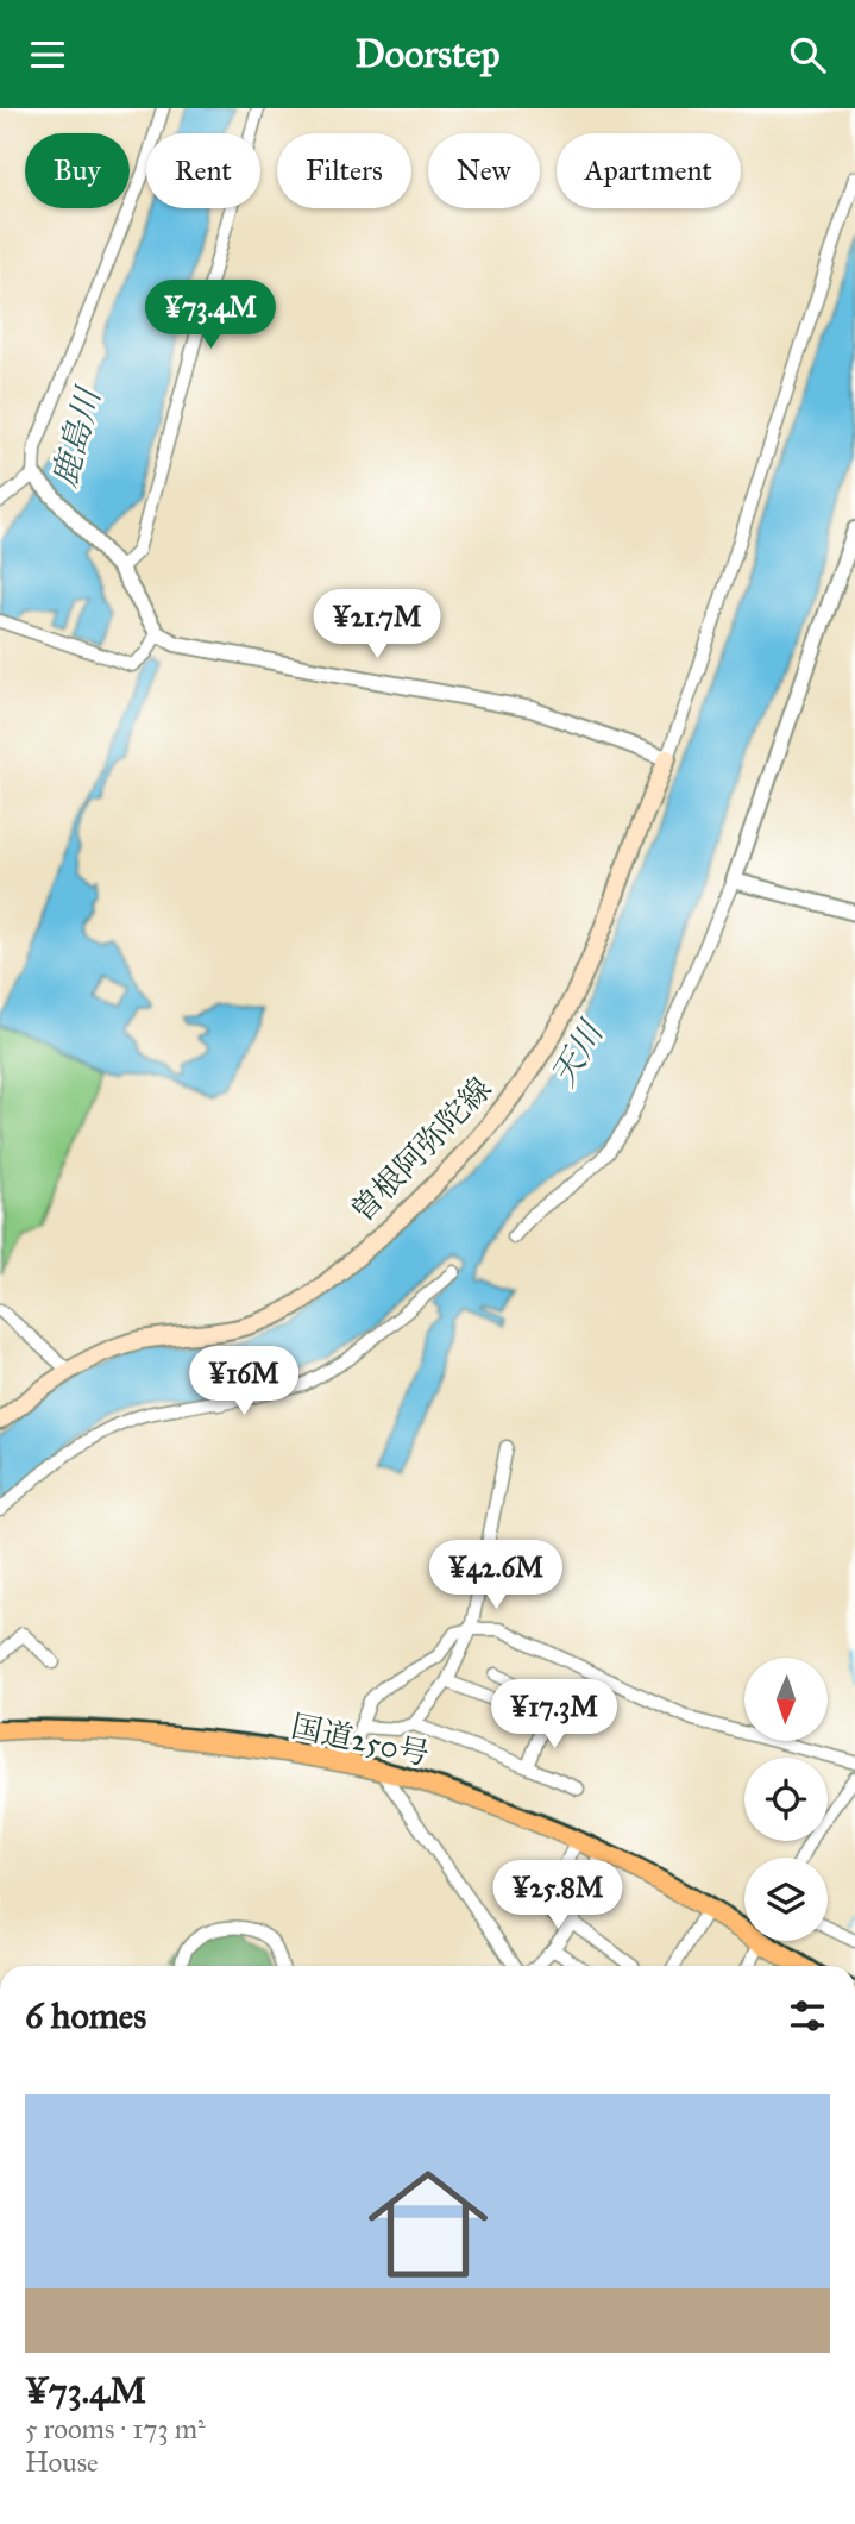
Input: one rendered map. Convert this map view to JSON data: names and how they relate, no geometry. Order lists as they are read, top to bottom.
{
  "streets": {
    "highway": ["国道250号"],
    "main road": ["曽根阿弥陀線"]
  },
  "water": ["鹿島川", "天川"],
  "north": "bottom",
  "page": {
    "header": "Doorstep",
    "chip": [
      "Buy",
      "Rent",
      "Filters",
      "New",
      "Apartment"
    ],
    "price": [
      "¥73.4M",
      "¥21.7M",
      "¥16M",
      "¥42.6M",
      "¥17.3M",
      "¥25.8M"
    ],
    "heading": "6 homes",
    "list": [
      {
        "name": "¥73.4M",
        "note": "5 rooms · 173 m² · House"
      }
    ]
  }
}
